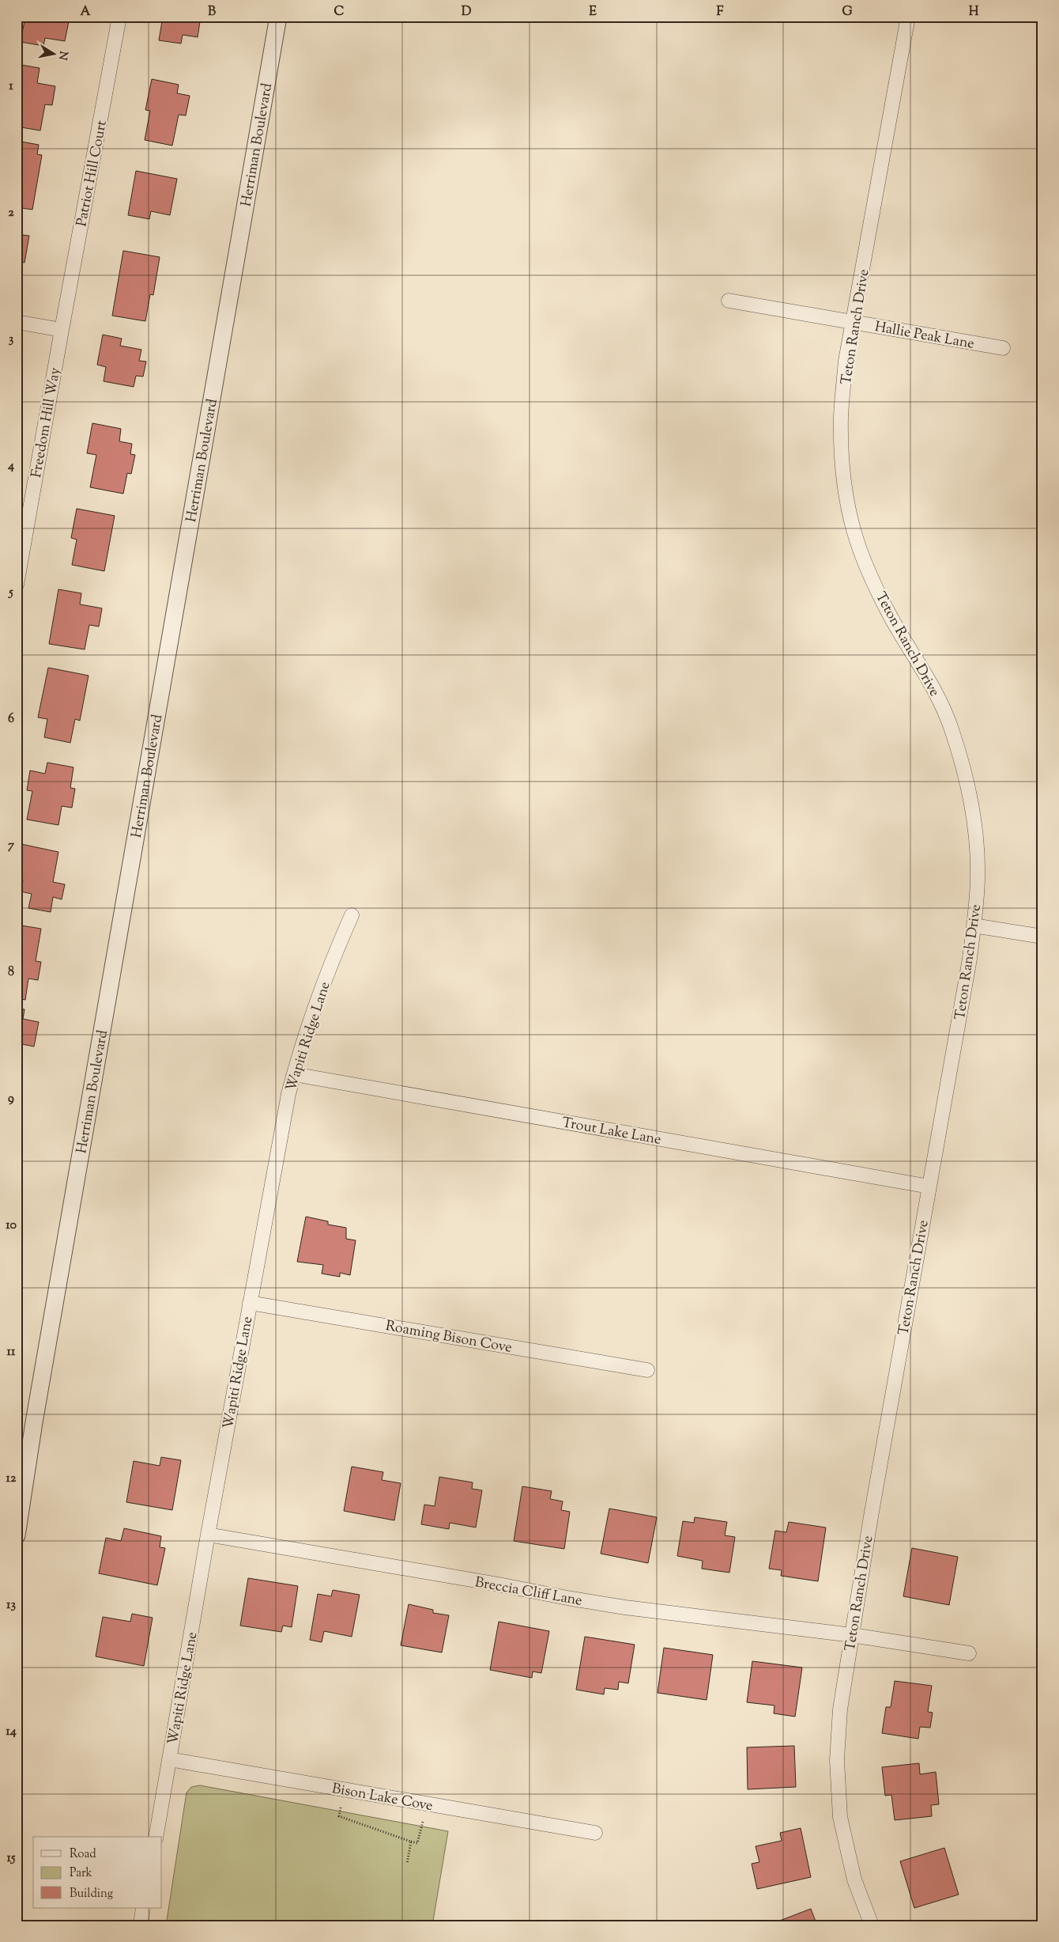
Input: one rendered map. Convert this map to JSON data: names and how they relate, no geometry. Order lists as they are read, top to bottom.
{
  "streets": {
    "street": [
      "Herriman Boulevard",
      "Patriot Hill Court",
      "Teton Ranch Drive",
      "Hallie Peak Lane",
      "Freedom Hill Way",
      "Wapiti Ridge Lane",
      "Trout Lake Lane",
      "Roaming Bison Cove",
      "Breccia Cliff Lane",
      "Bison Lake Cove"
    ]
  },
  "crossings": [
    ["Patriot Hill Court", "Freedom Hill Way"],
    ["Teton Ranch Drive", "Hallie Peak Lane"],
    ["Teton Ranch Drive", "Trout Lake Lane"],
    ["Teton Ranch Drive", "Breccia Cliff Lane"],
    ["Wapiti Ridge Lane", "Trout Lake Lane"],
    ["Wapiti Ridge Lane", "Roaming Bison Cove"],
    ["Wapiti Ridge Lane", "Breccia Cliff Lane"],
    ["Wapiti Ridge Lane", "Bison Lake Cove"]
  ],
  "legend": ["Road", "Park", "Building"],
  "north": "right",
  "grid": {
    "columns": [
      "A",
      "B",
      "C",
      "D",
      "E",
      "F",
      "G",
      "H"
    ],
    "rows": [
      "1",
      "2",
      "3",
      "4",
      "5",
      "6",
      "7",
      "8",
      "9",
      "10",
      "11",
      "12",
      "13",
      "14",
      "15"
    ]
  }
}
